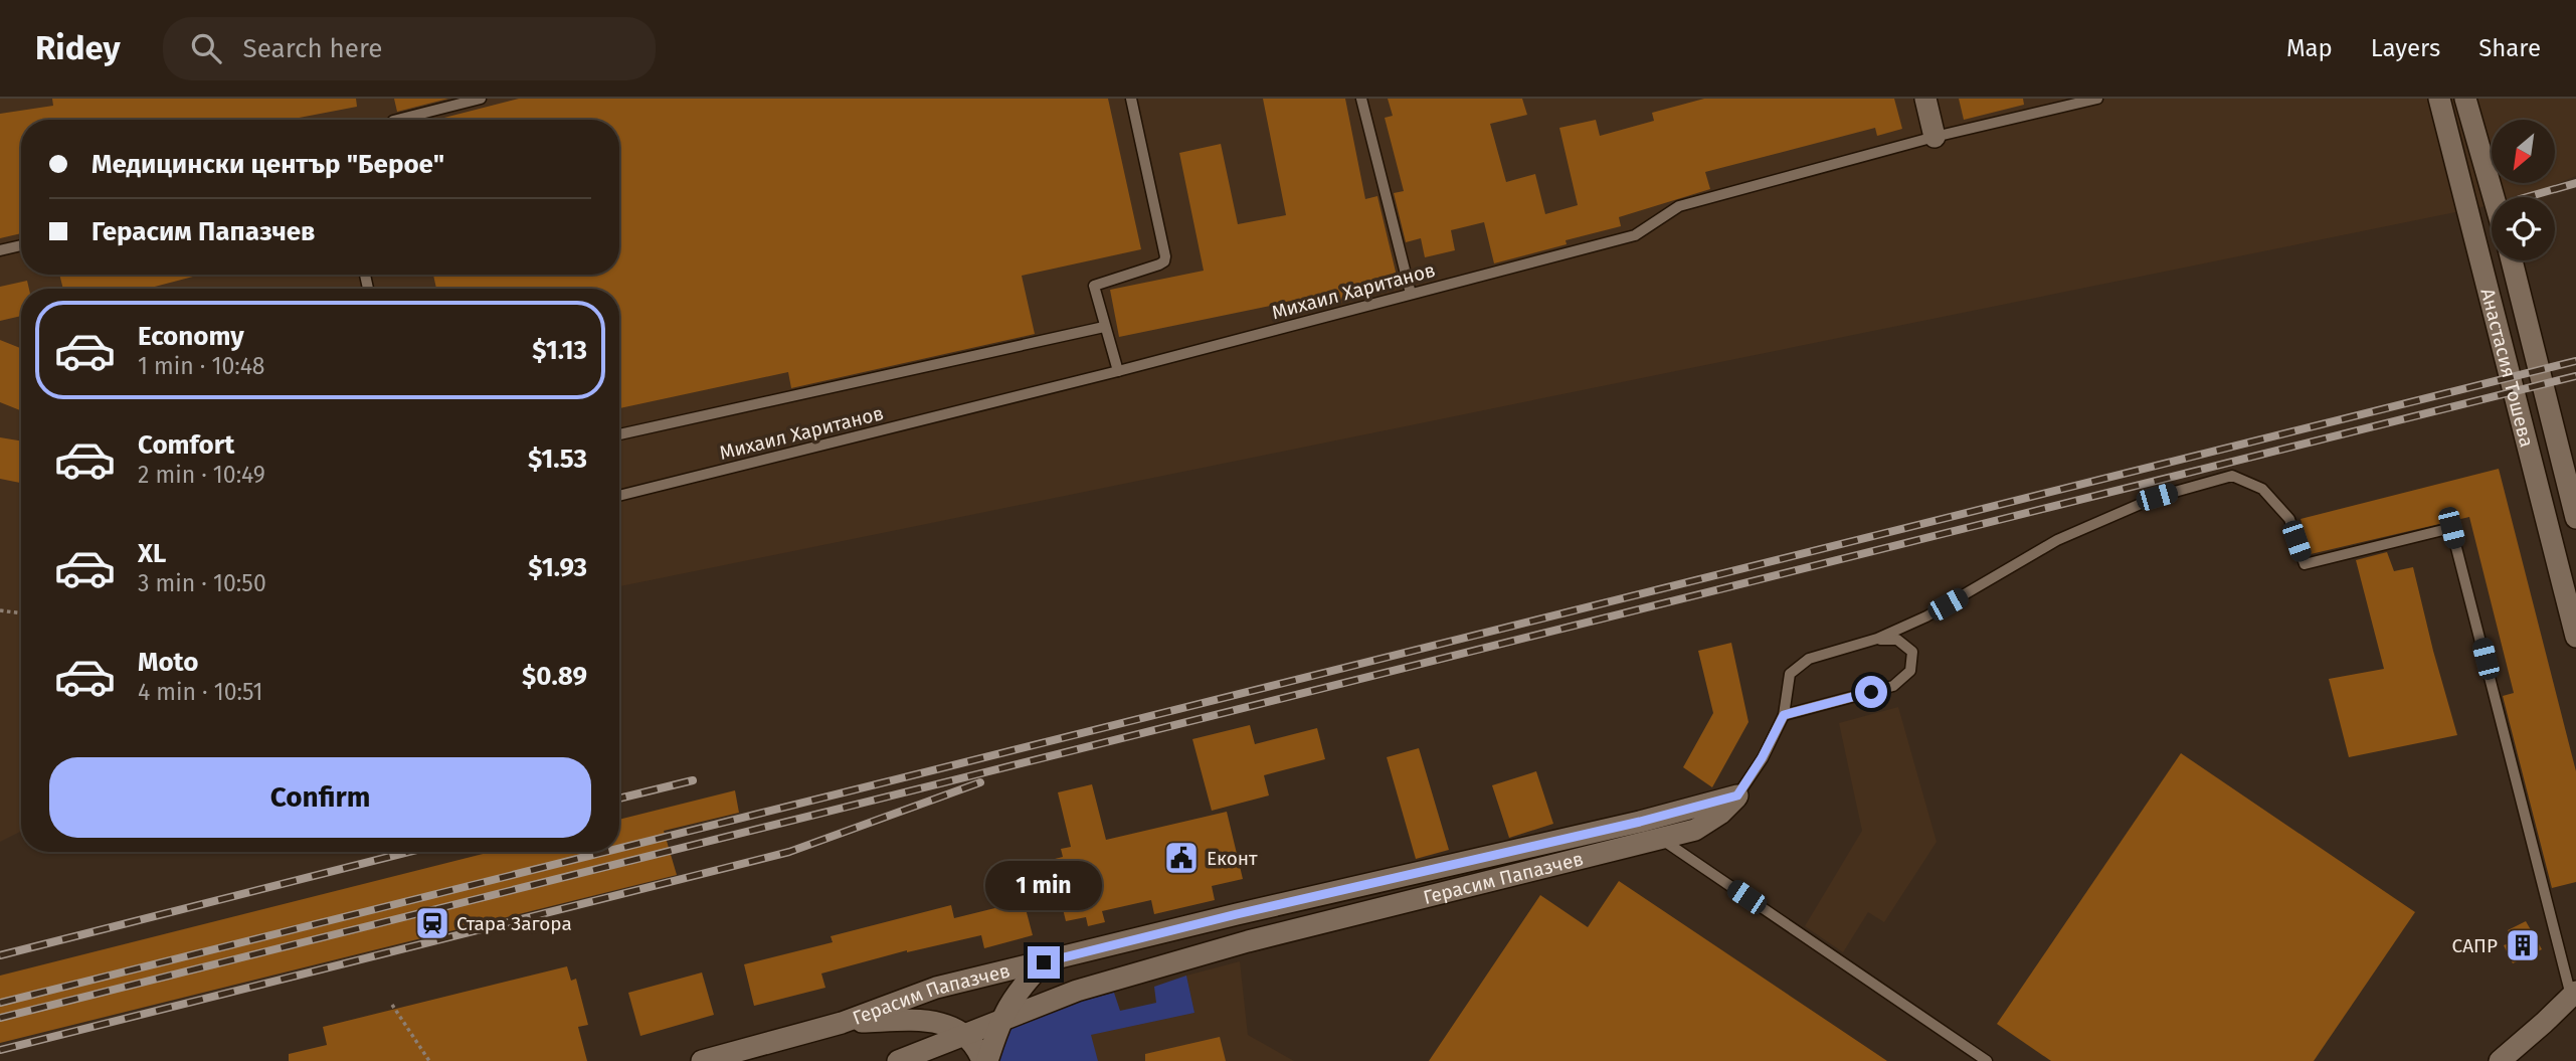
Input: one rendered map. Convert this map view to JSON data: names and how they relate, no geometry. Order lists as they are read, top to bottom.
{
  "streets": {
    "street": ["Анастасия Тошева", "Герасим Папазчев"],
    "lane": ["Михаил Хаританов"]
  },
  "places": {
    "public building": ["Еконт"],
    "station": ["Стара Загора"],
    "building": ["САПР"]
  },
  "north": "bottom left",
  "page": {
    "header": "Ridey",
    "search": "Search here",
    "nav": ["Map", "Layers", "Share"],
    "banner": ["Медицински център \"Берое\"", "Герасим Папазчев"],
    "list": [
      {
        "name": "Economy",
        "note": "1 min · 10:48",
        "value": "$1.13"
      },
      {
        "name": "Comfort",
        "note": "2 min · 10:49",
        "value": "$1.53"
      },
      {
        "name": "XL",
        "note": "3 min · 10:50",
        "value": "$1.93"
      },
      {
        "name": "Moto",
        "note": "4 min · 10:51",
        "value": "$0.89"
      }
    ],
    "buttons": "Confirm",
    "bubble": "1 min"
  }
}
